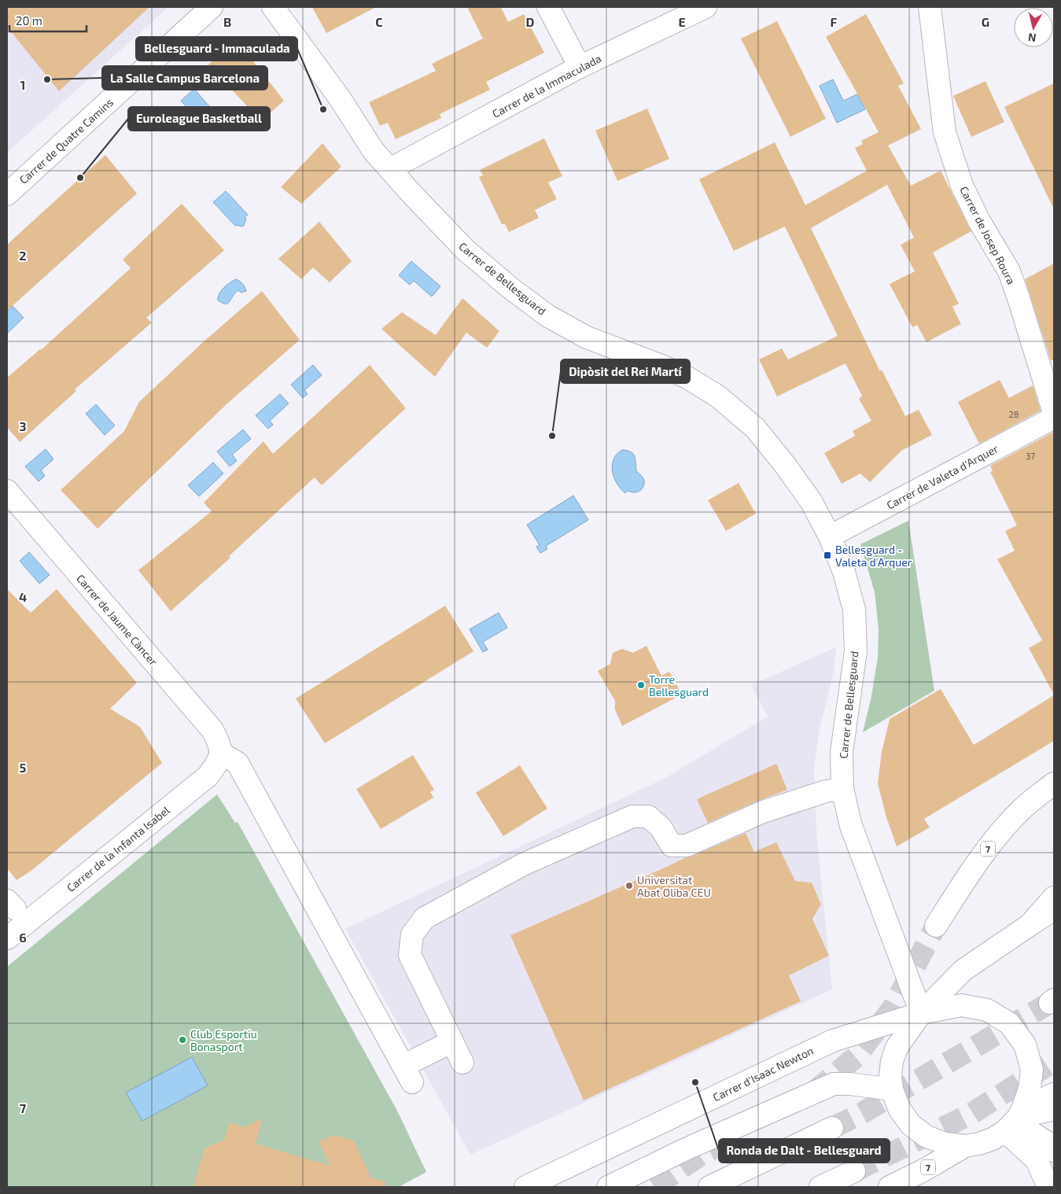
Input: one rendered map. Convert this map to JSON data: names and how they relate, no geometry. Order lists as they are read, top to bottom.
{
  "streets": {
    "main road": [
      "Carrer de la Immaculada",
      "Carrer de Quatre Camins",
      "Carrer de Josep Roura",
      "Carrer de Bellesguard",
      "Carrer de Valeta d'Arquer",
      "Carrer de Jaume Càncer",
      "Carrer de la Infanta Isabel",
      "7",
      "Carrer d'Isaac Newton"
    ]
  },
  "crossings": [
    ["Carrer de la Immaculada", "Carrer de Bellesguard"],
    ["Carrer de Bellesguard", "Carrer de Valeta d'Arquer"],
    ["Carrer de Bellesguard", "Carrer d'Isaac Newton"],
    ["Carrer de Jaume Càncer", "Carrer de la Infanta Isabel"]
  ],
  "places": {
    "other": [
      "La Salle Campus Barcelona",
      "Bellesguard - Immaculada",
      "Euroleague Basketball",
      "Dipòsit del Rei Martí",
      "Torre Bellesguard",
      "Universitat Abat Oliba CEU",
      "Club Esportiu Bonasport",
      "Ronda de Dalt - Bellesguard"
    ],
    "transit": ["Bellesguard - Valeta d'Arquer"]
  },
  "house_numbers": ["28", "37"],
  "scale_bar": "20 m",
  "north": "bottom",
  "grid": {
    "columns": [
      "B",
      "C",
      "D",
      "E",
      "F",
      "G"
    ],
    "rows": [
      "1",
      "2",
      "3",
      "4",
      "5",
      "6",
      "7"
    ]
  }
}
